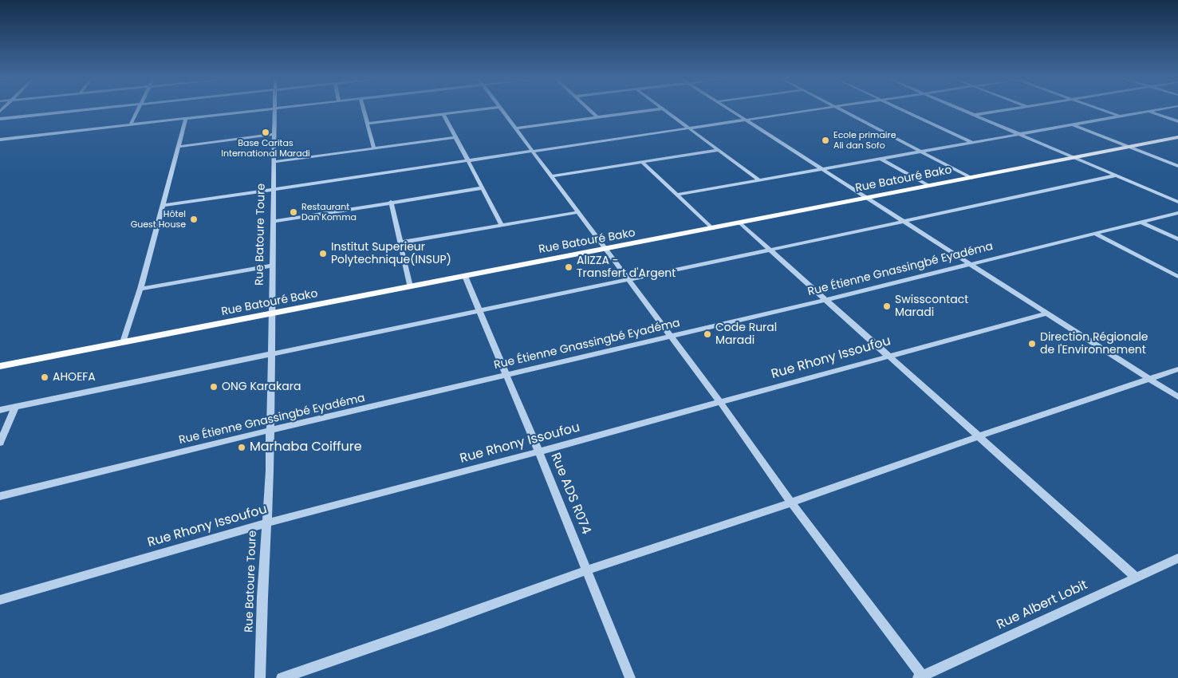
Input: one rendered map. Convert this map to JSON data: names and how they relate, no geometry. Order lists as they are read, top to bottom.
{
  "streets": {
    "main road": ["Rue Batouré Bako"],
    "street": [
      "Rue Batoure Toure",
      "Rue Étienne Gnassingbé Eyadéma",
      "Rue Rhony Issoufou",
      "Rue ADS R074",
      "Rue Albert Lobit"
    ]
  },
  "crossings": [
    ["Rue Batouré Bako", "Rue Batoure Toure"],
    ["Rue Batouré Bako", "Rue ADS R074"],
    ["Rue Batoure Toure", "Rue Étienne Gnassingbé Eyadéma"],
    ["Rue Batoure Toure", "Rue Rhony Issoufou"],
    ["Rue Étienne Gnassingbé Eyadéma", "Rue ADS R074"],
    ["Rue Rhony Issoufou", "Rue ADS R074"]
  ],
  "places": [
    "Base Caritas International Maradi",
    "Ecole primaire Ali dan Sofo",
    "Restaurant Dan Komma",
    "Hôtel Guest House",
    "Institut Superieur Polytechnique(INSUP)",
    "AlIZZA - Transfert d'Argent",
    "Swisscontact Maradi",
    "Code Rural Maradi",
    "Direction Régionale de l'Environnement",
    "AHOEFA",
    "ONG Karakara",
    "Marhaba Coiffure"
  ]
}
